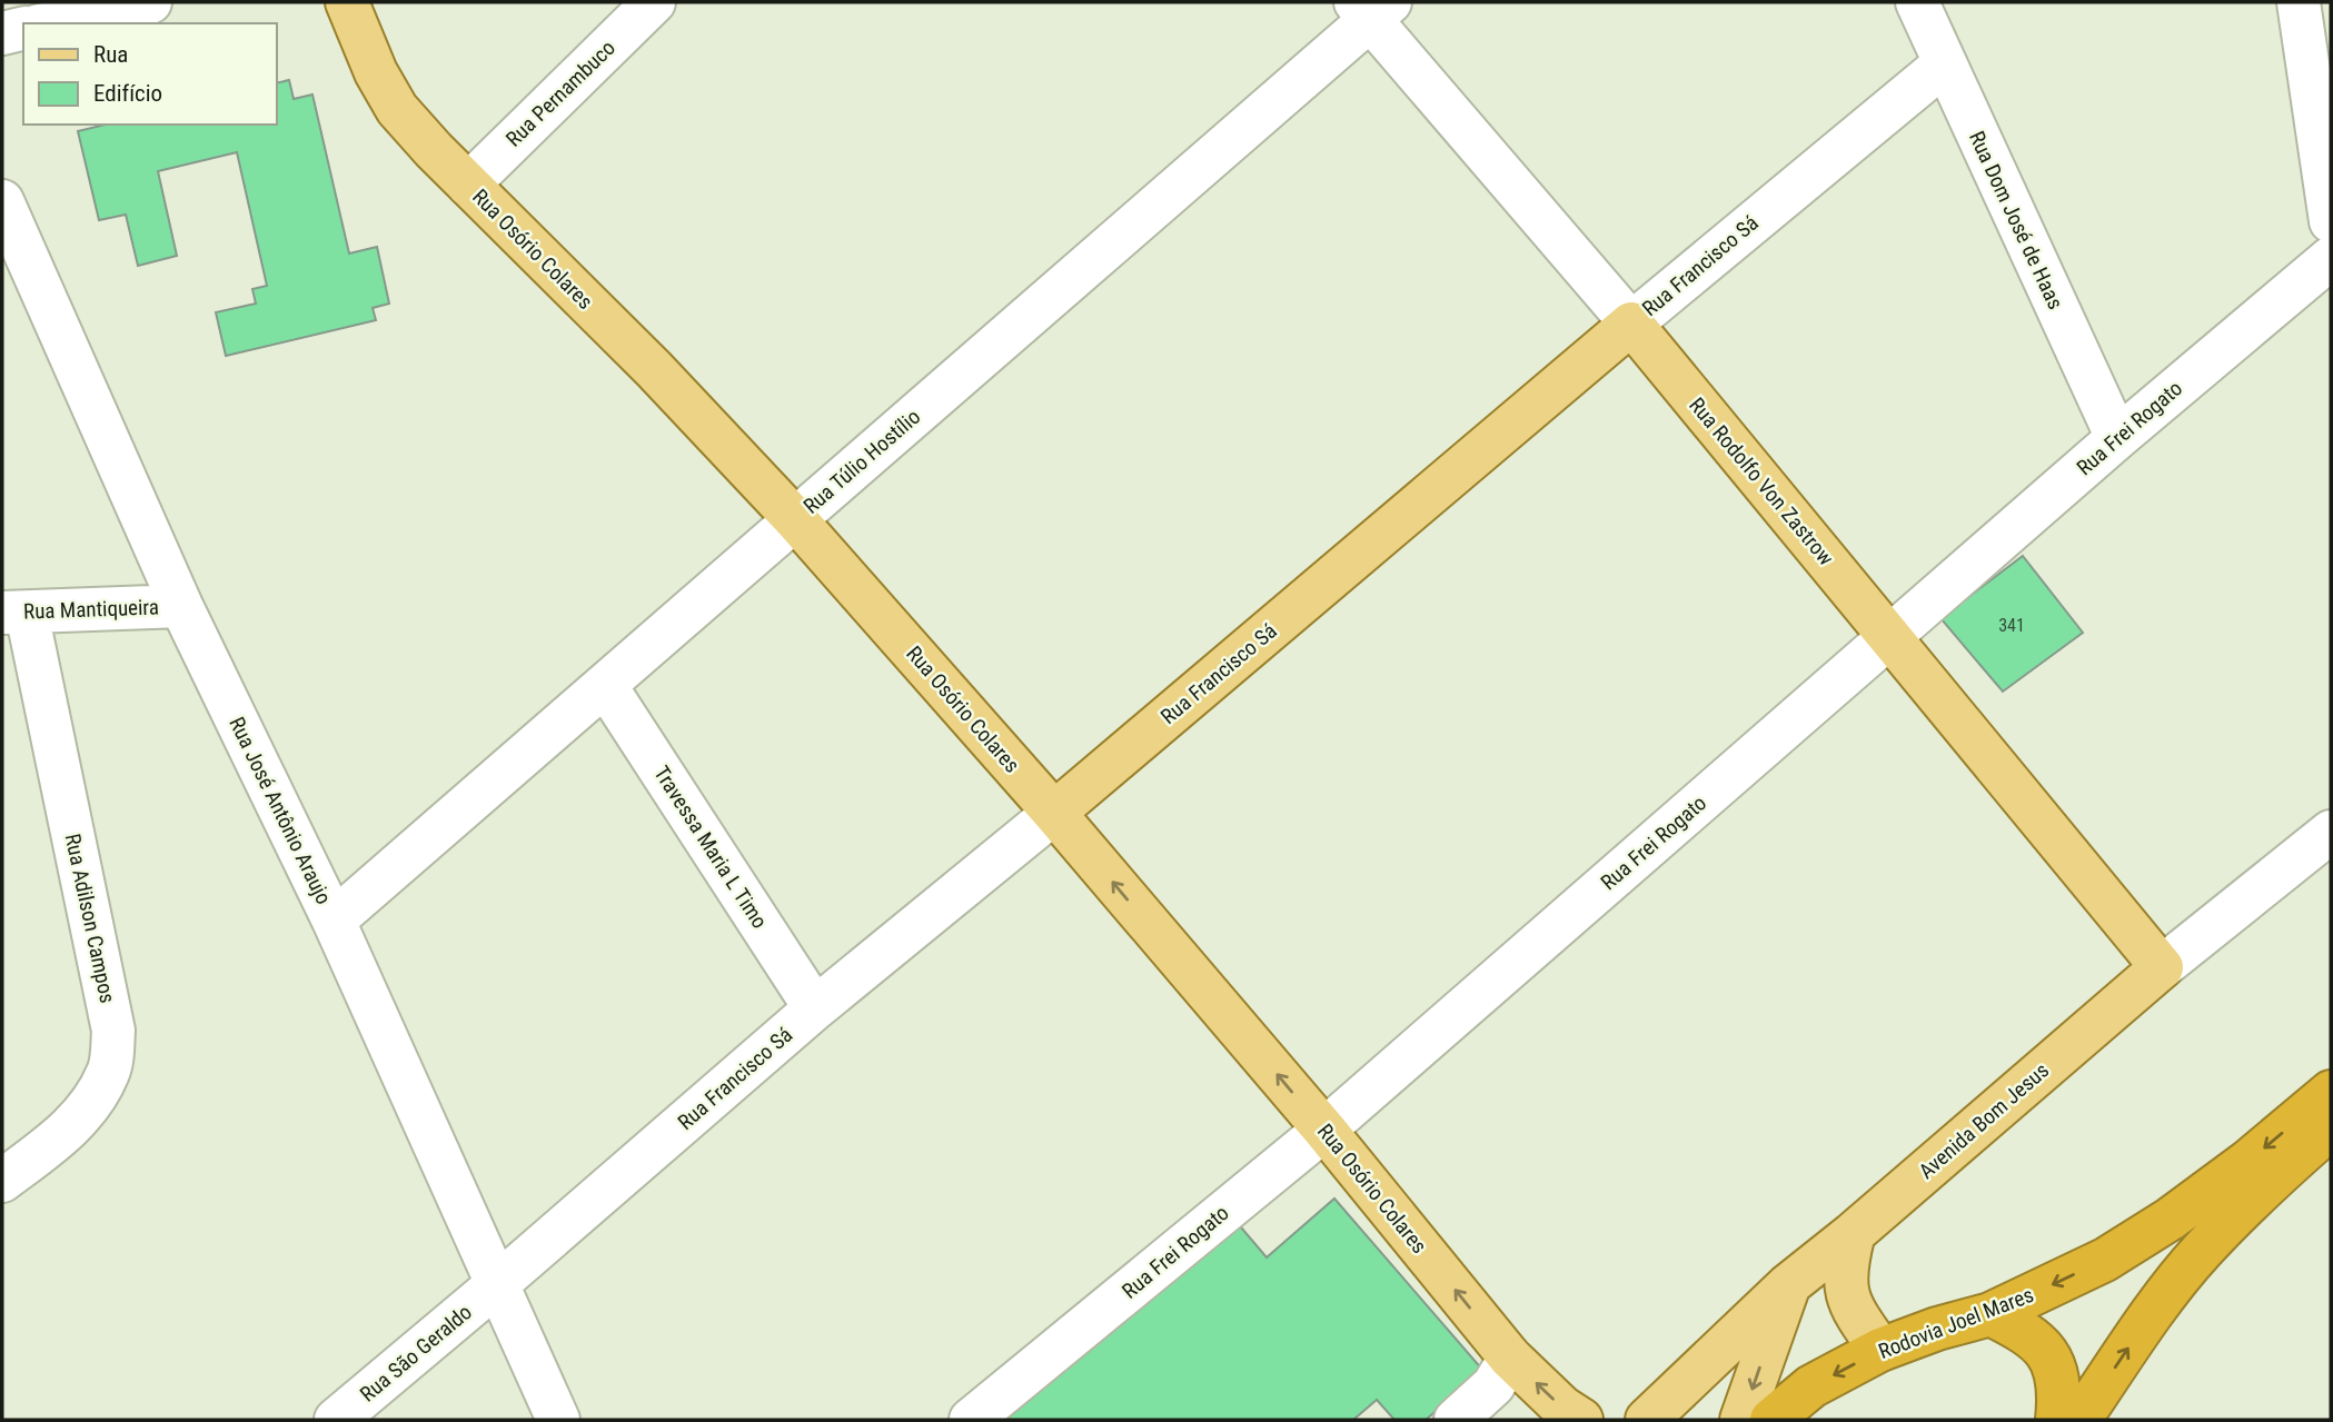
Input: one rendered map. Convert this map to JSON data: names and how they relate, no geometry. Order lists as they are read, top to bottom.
{
  "streets": {
    "highway": ["Rodovia Joel Mares"],
    "main road": [
      "Rua Osório Colares",
      "Rua Francisco Sá",
      "Rua Rodolfo Von Zastrow",
      "Avenida Bom Jesus"
    ],
    "street": [
      "Rua Pernambuco",
      "Rua Dom José de Haas",
      "Rua Frei Rogato",
      "Rua Túlio Hostílio",
      "Rua Mantiqueira",
      "Rua José Antônio Araujo",
      "Travessa Maria L Timo",
      "Rua Adilson Campos",
      "Rua São Geraldo"
    ]
  },
  "crossings": [
    ["Rua Pernambuco", "Rua Osório Colares"],
    ["Rua Dom José de Haas", "Rua Francisco Sá"],
    ["Rua Dom José de Haas", "Rua Frei Rogato"],
    ["Rua Osório Colares", "Rua Francisco Sá"],
    ["Rua Osório Colares", "Rua Frei Rogato"],
    ["Rua Osório Colares", "Rua Túlio Hostílio"],
    ["Rua Francisco Sá", "Rua Rodolfo Von Zastrow"],
    ["Rua Francisco Sá", "Rua José Antônio Araujo"],
    ["Rua Francisco Sá", "Travessa Maria L Timo"],
    ["Rua Francisco Sá", "Rua São Geraldo"],
    ["Rua Frei Rogato", "Rua Rodolfo Von Zastrow"],
    ["Rua Túlio Hostílio", "Rua Rodolfo Von Zastrow"],
    ["Rua Túlio Hostílio", "Rua José Antônio Araujo"],
    ["Rua Túlio Hostílio", "Travessa Maria L Timo"],
    ["Rua Rodolfo Von Zastrow", "Avenida Bom Jesus"],
    ["Rua Mantiqueira", "Rua José Antônio Araujo"],
    ["Rua Mantiqueira", "Rua Adilson Campos"],
    ["Rua José Antônio Araujo", "Rua São Geraldo"]
  ],
  "one_way": ["Rua Osório Colares"],
  "house_numbers": ["341"],
  "legend": ["Rua", "Edifício"]
}
